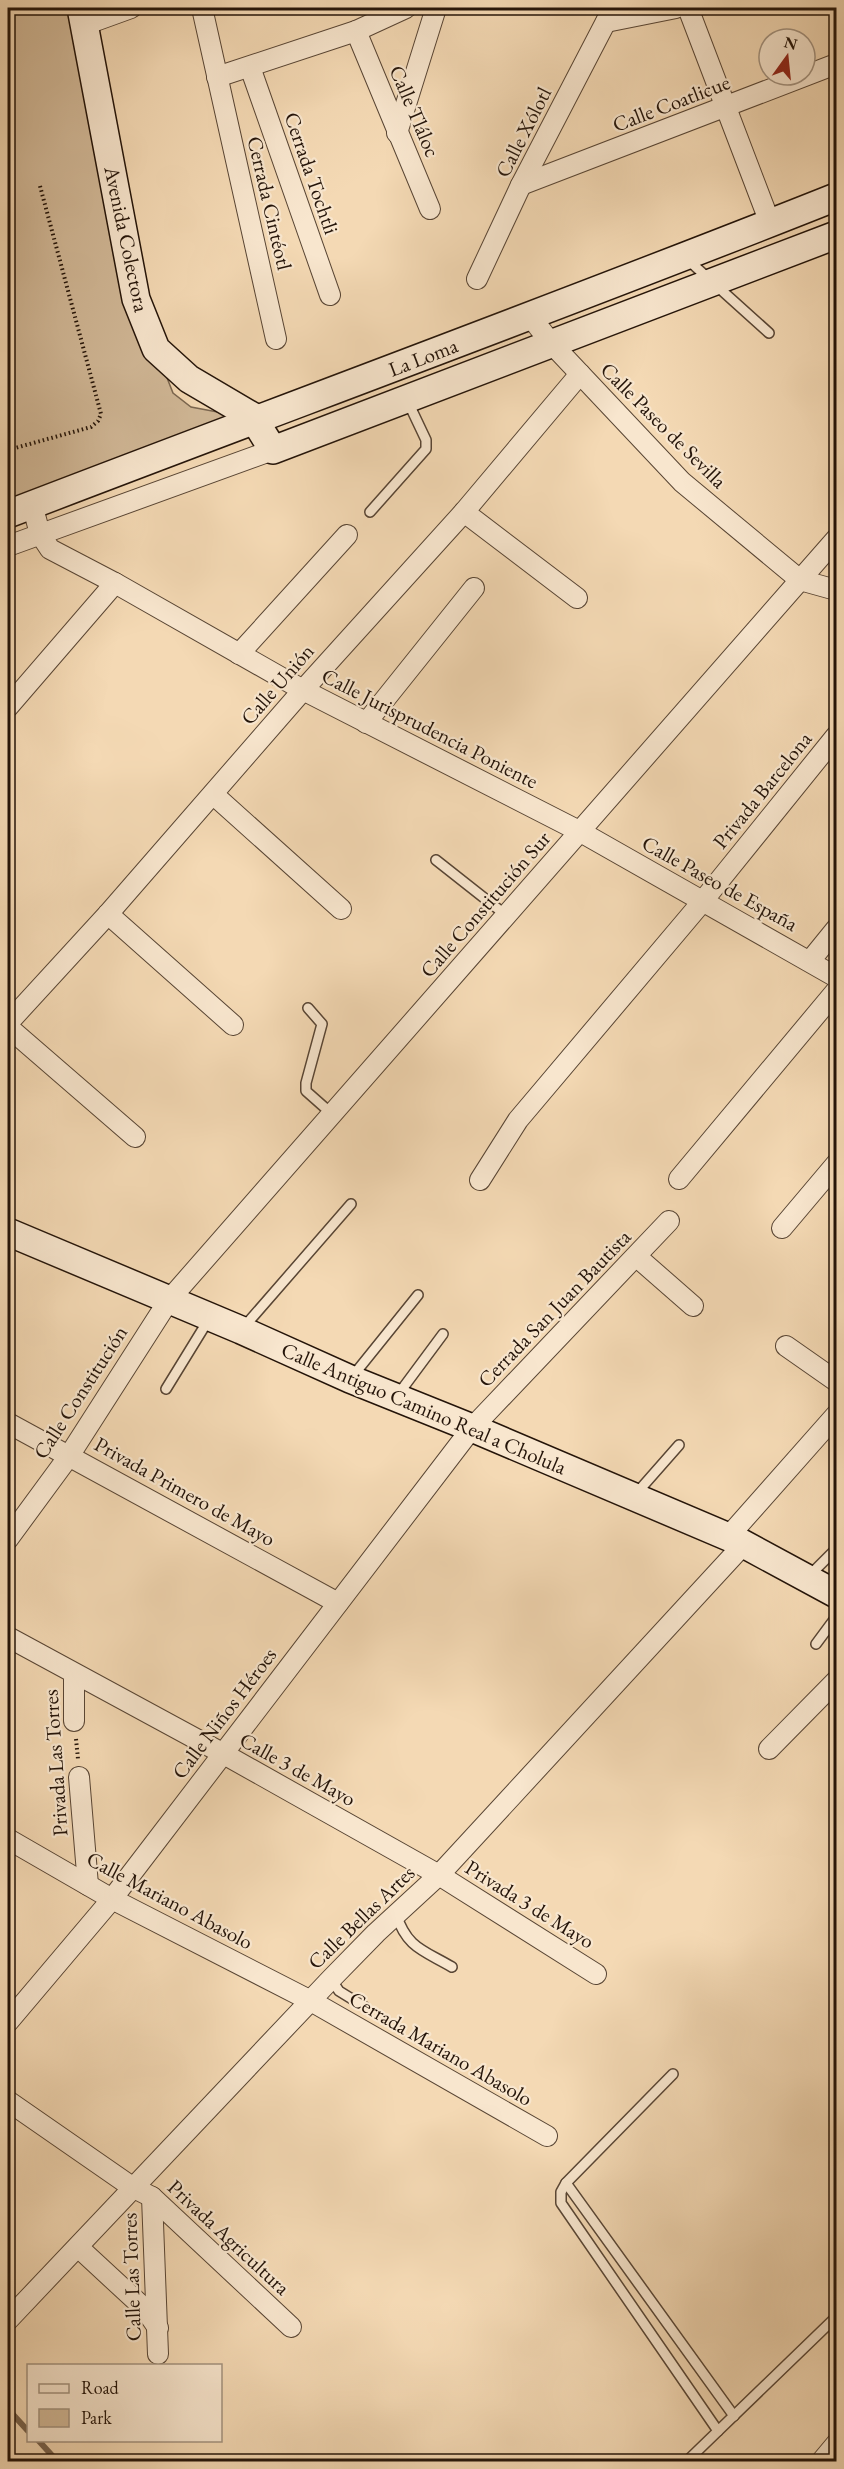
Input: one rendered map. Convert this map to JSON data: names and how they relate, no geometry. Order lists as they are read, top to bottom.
{
  "streets": {
    "street": [
      "Calle Coatlicue",
      "Calle Tláloc",
      "Calle Xólotl",
      "Cerrada Tochtli",
      "Cerrada Cintéotl",
      "Avenida Colectora",
      "La Loma",
      "Calle Paseo de Sevilla",
      "Calle Unión",
      "Calle Jurisprudencia Poniente",
      "Privada Barcelona",
      "Calle Paseo de España",
      "Calle Constitución Sur",
      "Cerrada San Juan Bautista",
      "Calle Constitución",
      "Calle Antiguo Camino Real a Cholula",
      "Privada Primero de Mayo",
      "Calle Niños Héroes",
      "Privada Las Torres",
      "Calle 3 de Mayo",
      "Calle Mariano Abasolo",
      "Privada 3 de Mayo",
      "Calle Bellas Artes",
      "Cerrada Mariano Abasolo",
      "Privada Agricultura",
      "Calle Las Torres"
    ]
  },
  "crossings": [
    ["Calle Coatlicue", "Calle Xólotl"],
    ["Avenida Colectora", "La Loma"],
    ["La Loma", "Calle Paseo de Sevilla"],
    ["Calle Paseo de Sevilla", "Calle Unión"],
    ["Calle Paseo de Sevilla", "Calle Constitución Sur"],
    ["Calle Unión", "Calle Jurisprudencia Poniente"],
    ["Calle Jurisprudencia Poniente", "Calle Paseo de España"],
    ["Calle Jurisprudencia Poniente", "Calle Constitución Sur"],
    ["Privada Barcelona", "Calle Paseo de España"],
    ["Calle Paseo de España", "Calle Constitución Sur"],
    ["Calle Constitución Sur", "Calle Constitución"],
    ["Calle Constitución Sur", "Calle Antiguo Camino Real a Cholula"],
    ["Cerrada San Juan Bautista", "Calle Antiguo Camino Real a Cholula"],
    ["Cerrada San Juan Bautista", "Calle Niños Héroes"],
    ["Calle Constitución", "Calle Antiguo Camino Real a Cholula"],
    ["Calle Constitución", "Privada Primero de Mayo"],
    ["Calle Antiguo Camino Real a Cholula", "Calle Niños Héroes"],
    ["Calle Antiguo Camino Real a Cholula", "Calle Bellas Artes"],
    ["Privada Primero de Mayo", "Calle Niños Héroes"],
    ["Calle Niños Héroes", "Calle 3 de Mayo"],
    ["Calle Niños Héroes", "Calle Mariano Abasolo"],
    ["Privada Las Torres", "Calle 3 de Mayo"],
    ["Privada Las Torres", "Calle Mariano Abasolo"],
    ["Calle 3 de Mayo", "Privada 3 de Mayo"],
    ["Calle 3 de Mayo", "Calle Bellas Artes"],
    ["Calle Mariano Abasolo", "Calle Bellas Artes"],
    ["Calle Mariano Abasolo", "Cerrada Mariano Abasolo"],
    ["Privada 3 de Mayo", "Calle Bellas Artes"],
    ["Calle Bellas Artes", "Cerrada Mariano Abasolo"],
    ["Calle Bellas Artes", "Privada Agricultura"],
    ["Privada Agricultura", "Calle Las Torres"]
  ],
  "legend": ["Road", "Park"],
  "north": "top"
}
